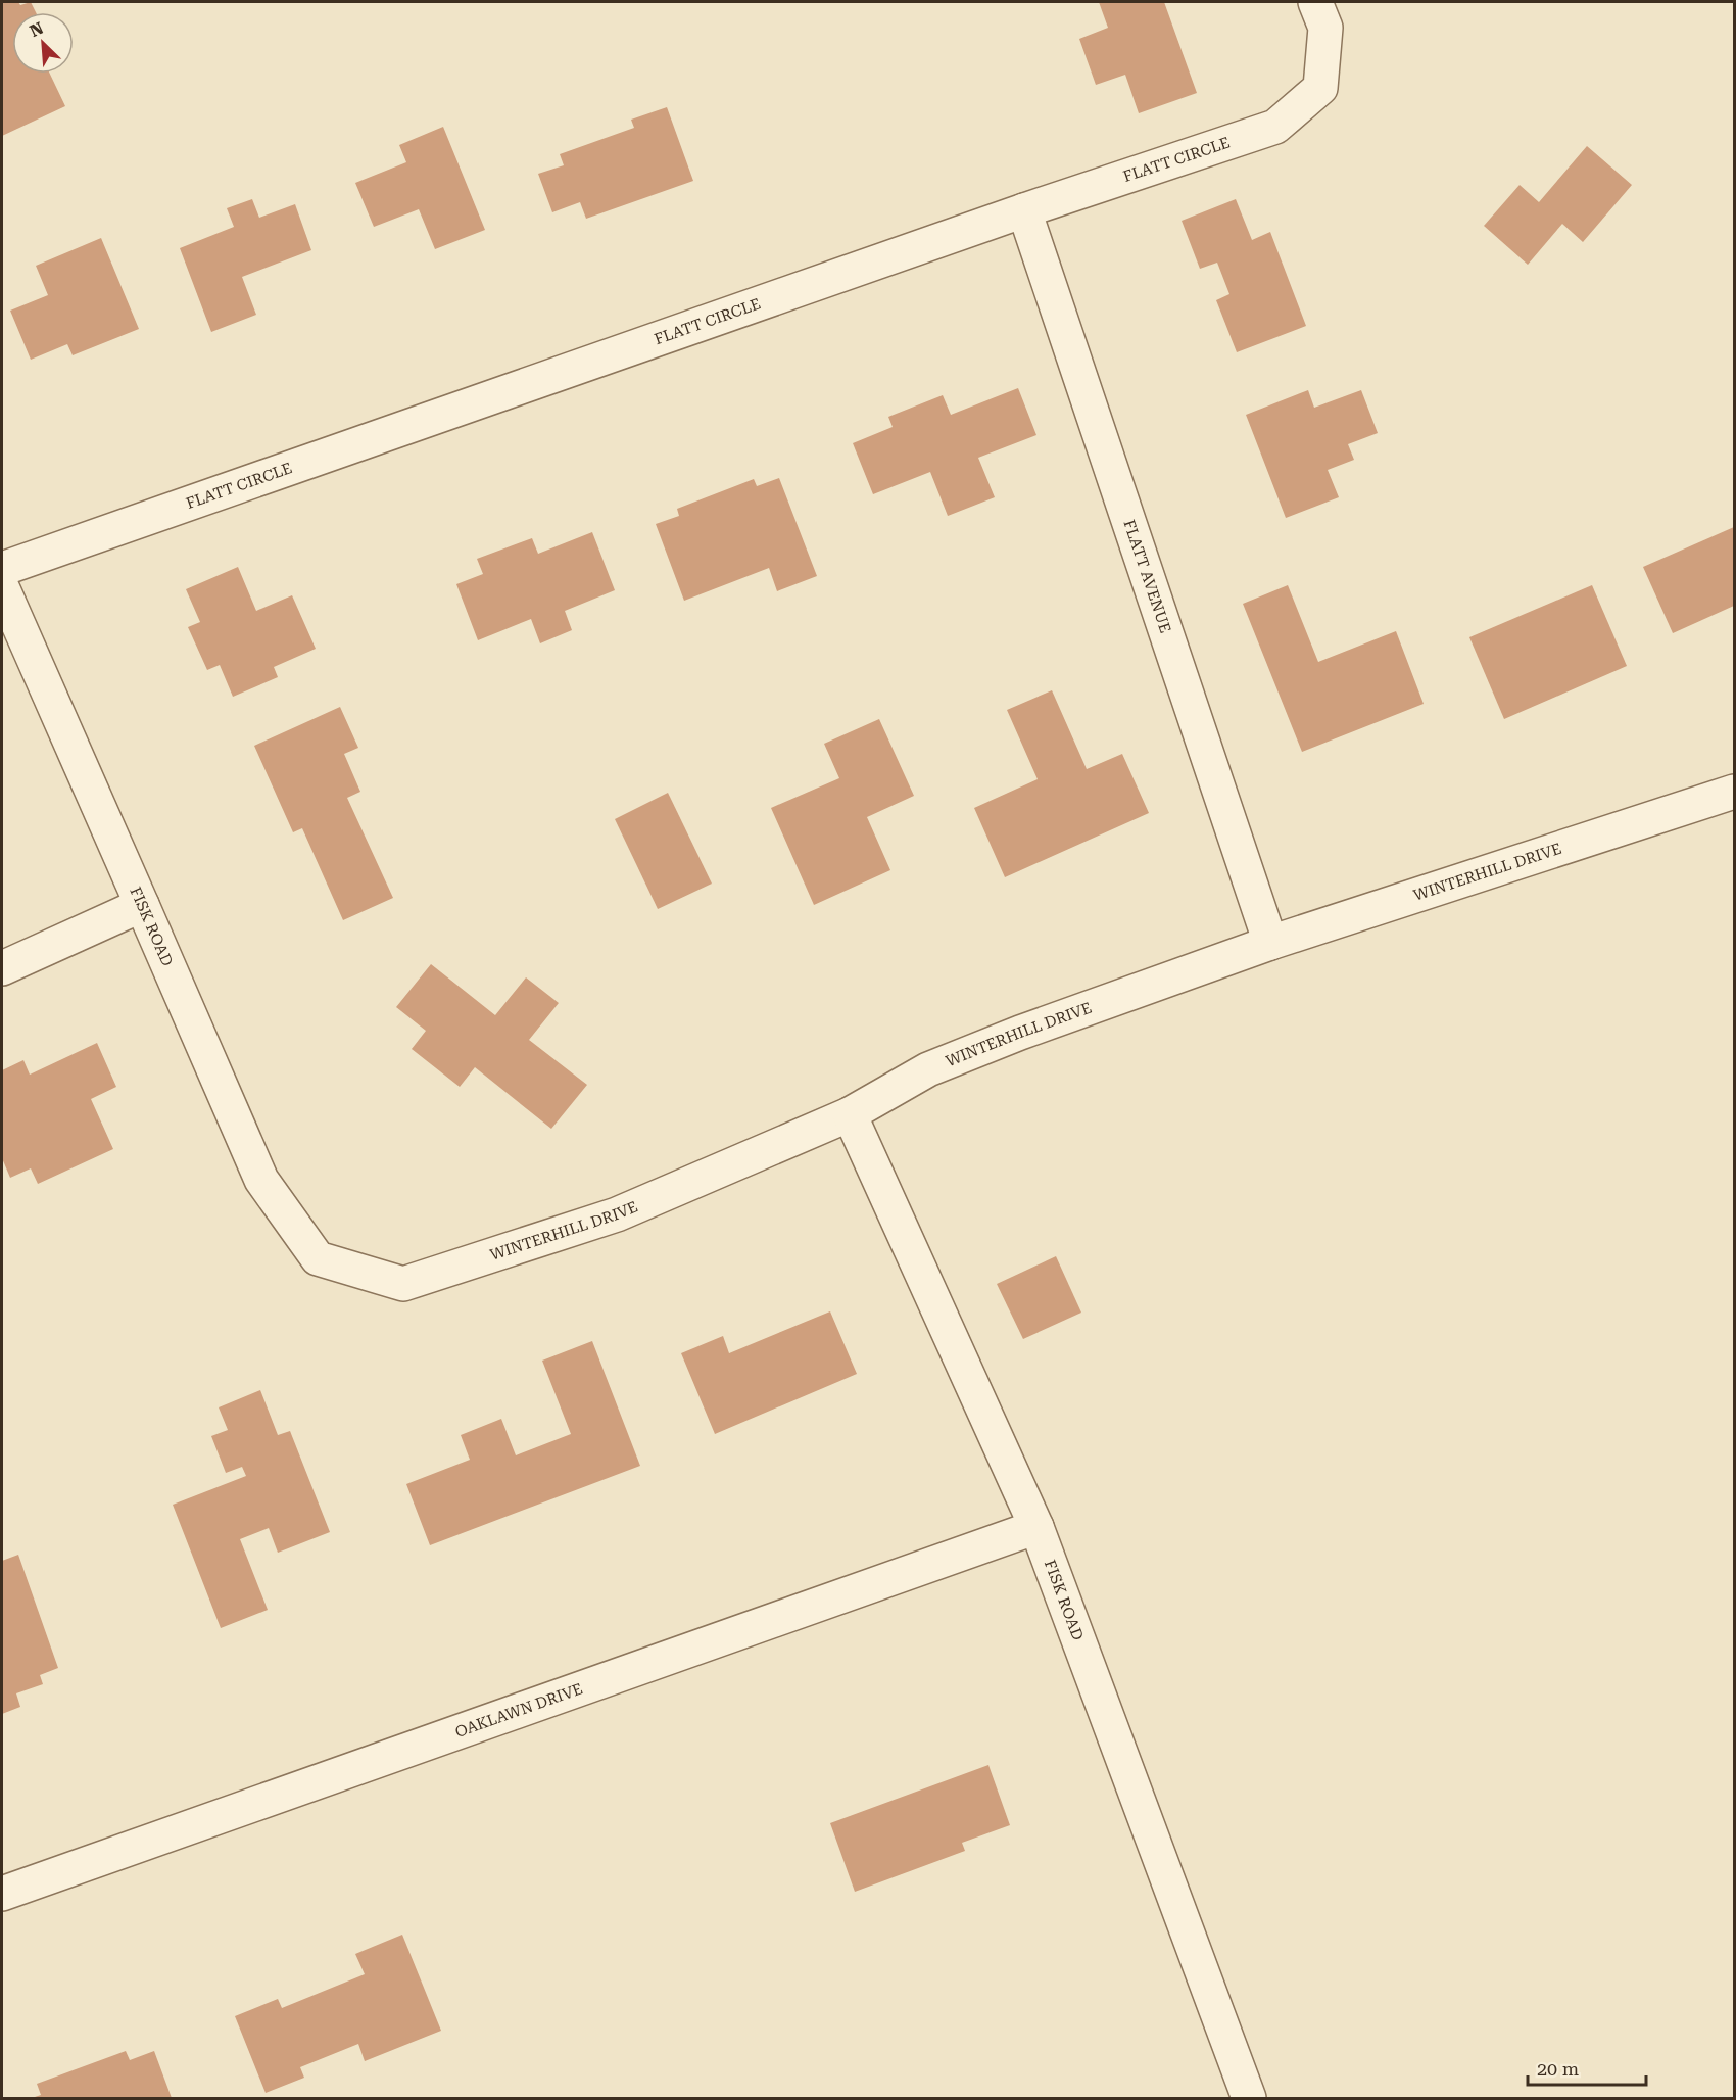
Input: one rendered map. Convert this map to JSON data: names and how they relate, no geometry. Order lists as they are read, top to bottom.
{
  "streets": {
    "street": [
      "FLATT CIRCLE",
      "FLATT AVENUE",
      "WINTERHILL DRIVE",
      "FISK ROAD",
      "OAKLAWN DRIVE"
    ]
  },
  "crossings": [
    ["FLATT CIRCLE", "FLATT AVENUE"],
    ["FLATT AVENUE", "WINTERHILL DRIVE"],
    ["WINTERHILL DRIVE", "FISK ROAD"],
    ["FISK ROAD", "OAKLAWN DRIVE"]
  ],
  "scale_bar": "20 m",
  "north": "top left"
}
